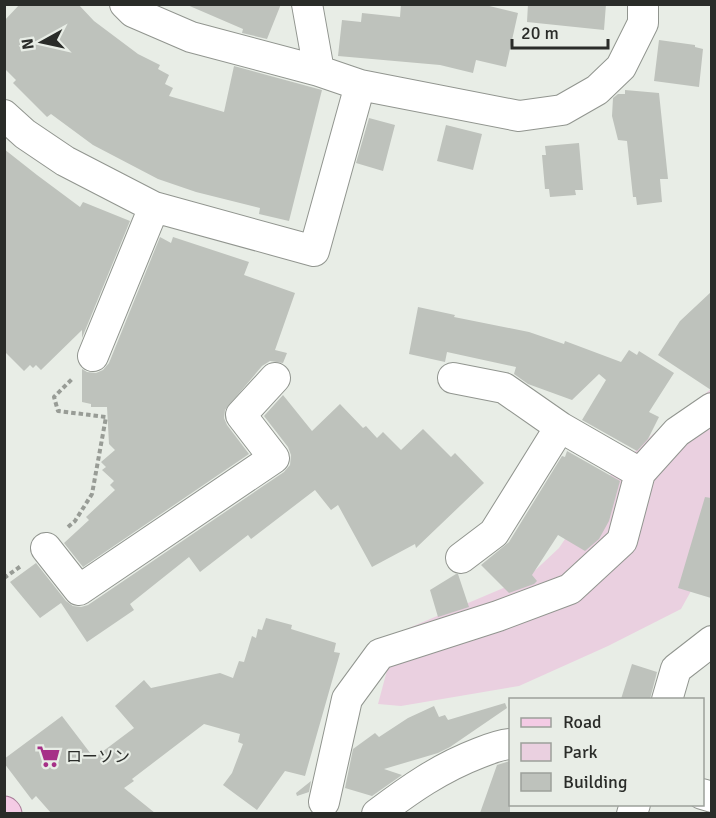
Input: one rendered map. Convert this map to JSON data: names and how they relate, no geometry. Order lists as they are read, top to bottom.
{
  "places": {
    "supermarket": ["ローソン"]
  },
  "legend": ["Road", "Park", "Building"],
  "scale_bar": "20 m",
  "north": "left"
}
